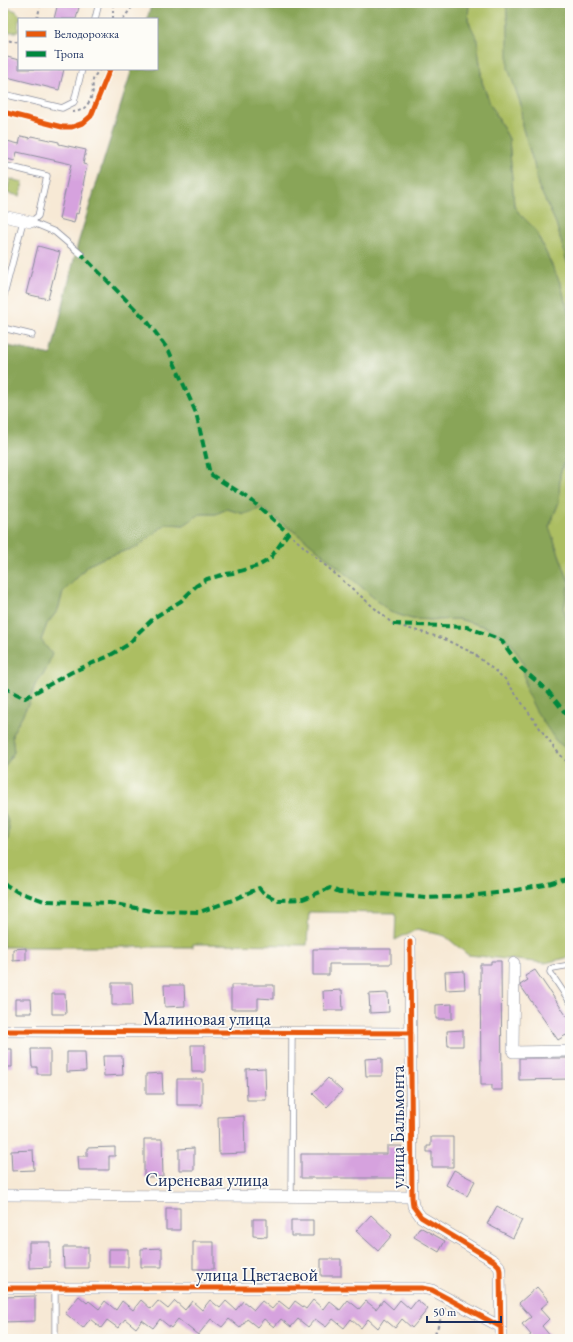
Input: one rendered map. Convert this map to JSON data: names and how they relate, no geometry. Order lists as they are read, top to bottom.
{
  "streets": {
    "street": [
      "Малиновая улица",
      "улица Бальмонта",
      "Сиреневая улица",
      "улица Цветаевой"
    ]
  },
  "crossings": [
    ["Малиновая улица", "улица Бальмонта"],
    ["улица Бальмонта", "Сиреневая улица"],
    ["улица Бальмонта", "улица Цветаевой"]
  ],
  "legend": ["Велодорожка", "Тропа"],
  "scale_bar": "50 m"
}
